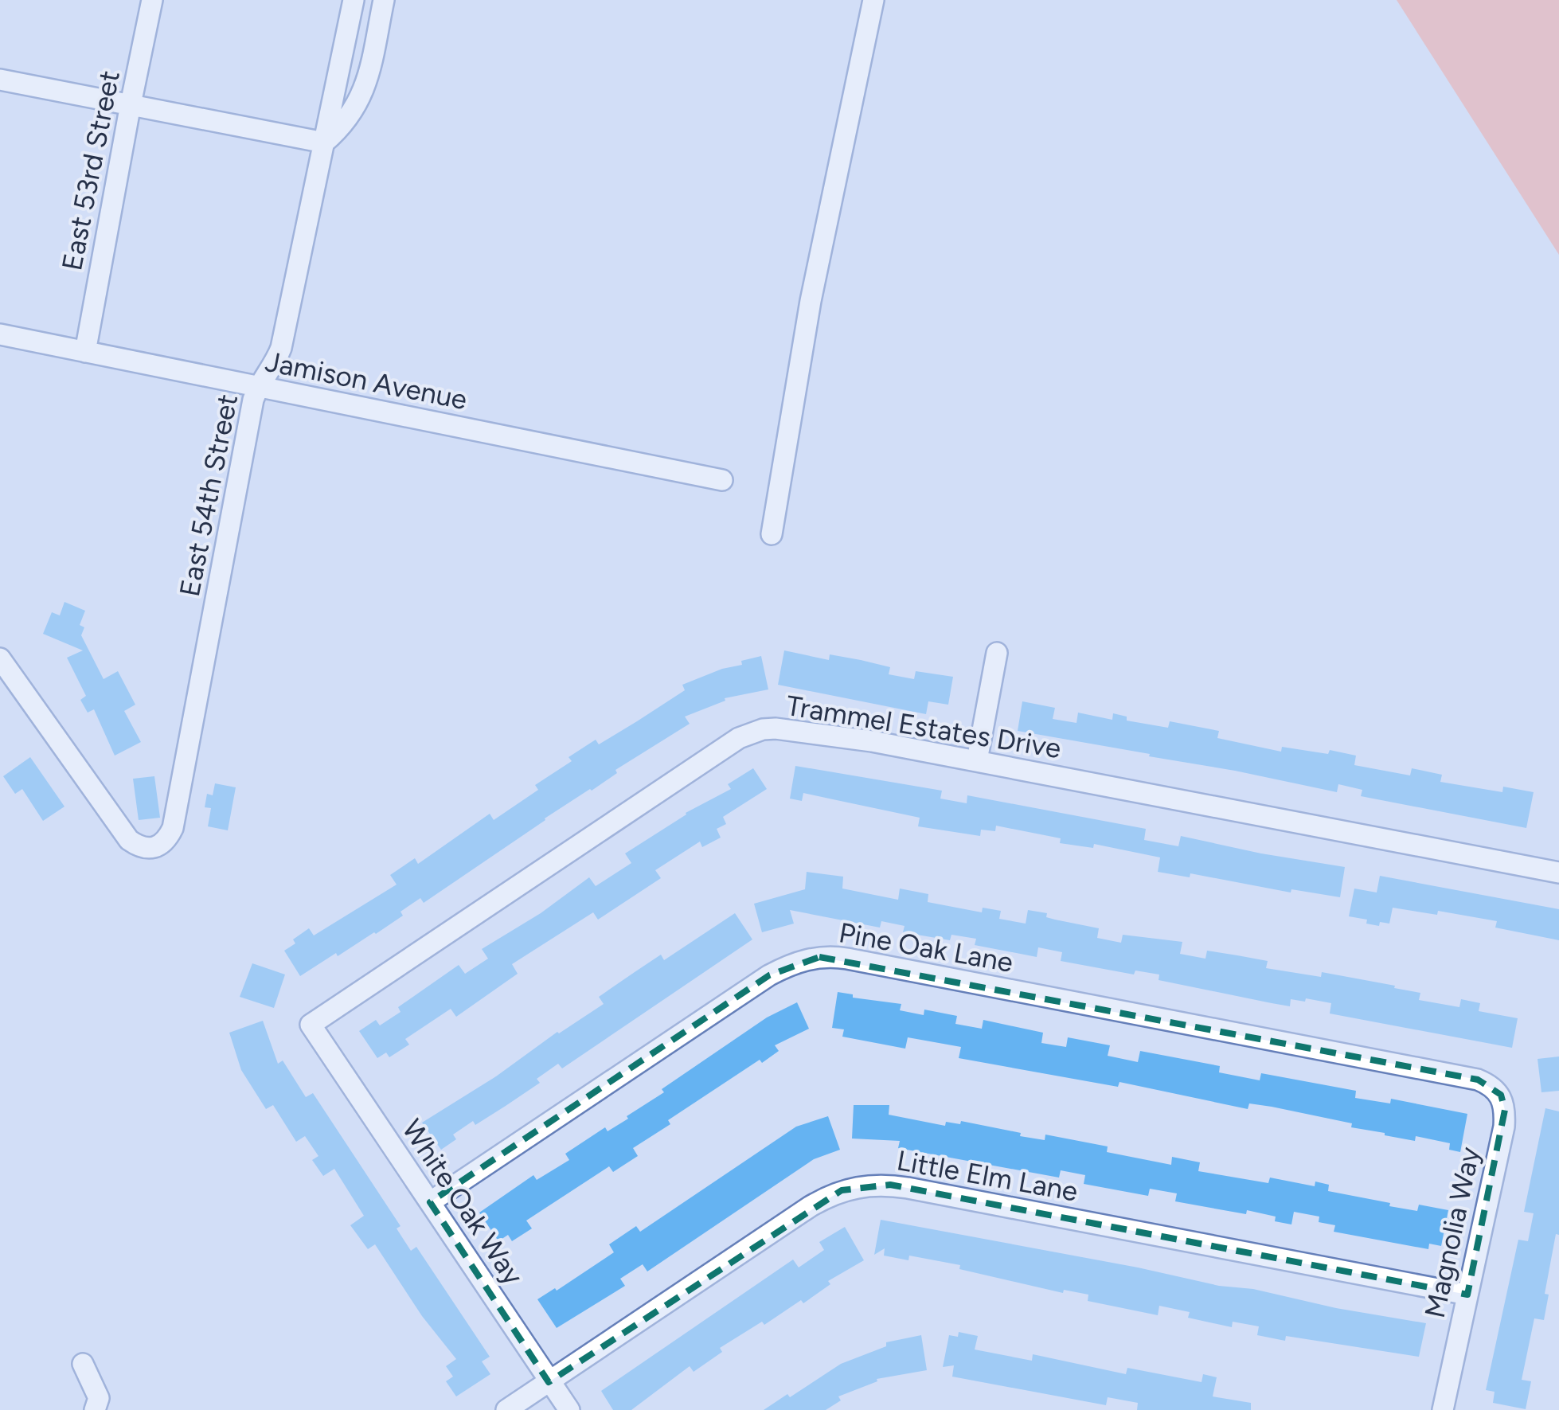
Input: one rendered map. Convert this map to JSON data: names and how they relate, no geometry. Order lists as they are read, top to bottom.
{
  "streets": {
    "street": [
      "East 53rd Street",
      "Jamison Avenue",
      "East 54th Street",
      "Trammel Estates Drive",
      "Pine Oak Lane",
      "Little Elm Lane",
      "White Oak Way",
      "Magnolia Way"
    ]
  },
  "crossings": [
    ["East 53rd Street", "Jamison Avenue"],
    ["Jamison Avenue", "East 54th Street"],
    ["Trammel Estates Drive", "White Oak Way"],
    ["Pine Oak Lane", "White Oak Way"],
    ["Pine Oak Lane", "Magnolia Way"],
    ["Little Elm Lane", "White Oak Way"],
    ["Little Elm Lane", "Magnolia Way"]
  ]
}
